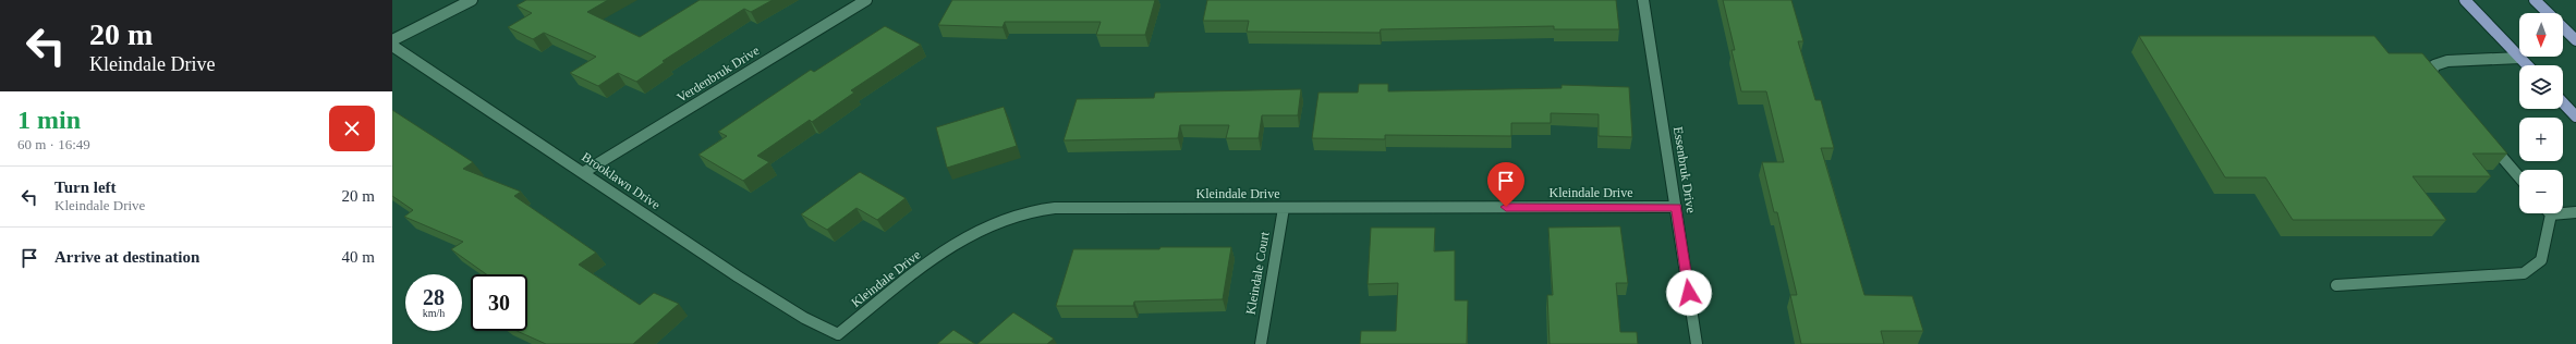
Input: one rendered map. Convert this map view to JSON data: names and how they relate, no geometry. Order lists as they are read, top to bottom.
{
  "streets": {
    "street": [
      "Verdenbruk Drive",
      "Essenbruk Drive",
      "Brooklawn Drive",
      "Kleindale Drive",
      "Kleindale Court"
    ]
  },
  "crossings": [
    ["Verdenbruk Drive", "Brooklawn Drive"],
    ["Essenbruk Drive", "Kleindale Drive"],
    ["Brooklawn Drive", "Kleindale Drive"],
    ["Kleindale Drive", "Kleindale Court"]
  ],
  "north": "bottom",
  "page": {
    "turn": ["20 m", "Kleindale Drive"],
    "map_buttons": ["+", "−"],
    "heading": ["1 min", "60 m · 16:49"],
    "list": [
      {
        "name": "Turn left",
        "note": "Kleindale Drive",
        "value": "20 m"
      },
      {
        "name": "Arrive at destination",
        "value": "40 m"
      }
    ],
    "speed": "28 km/h",
    "limit": "30"
  }
}
